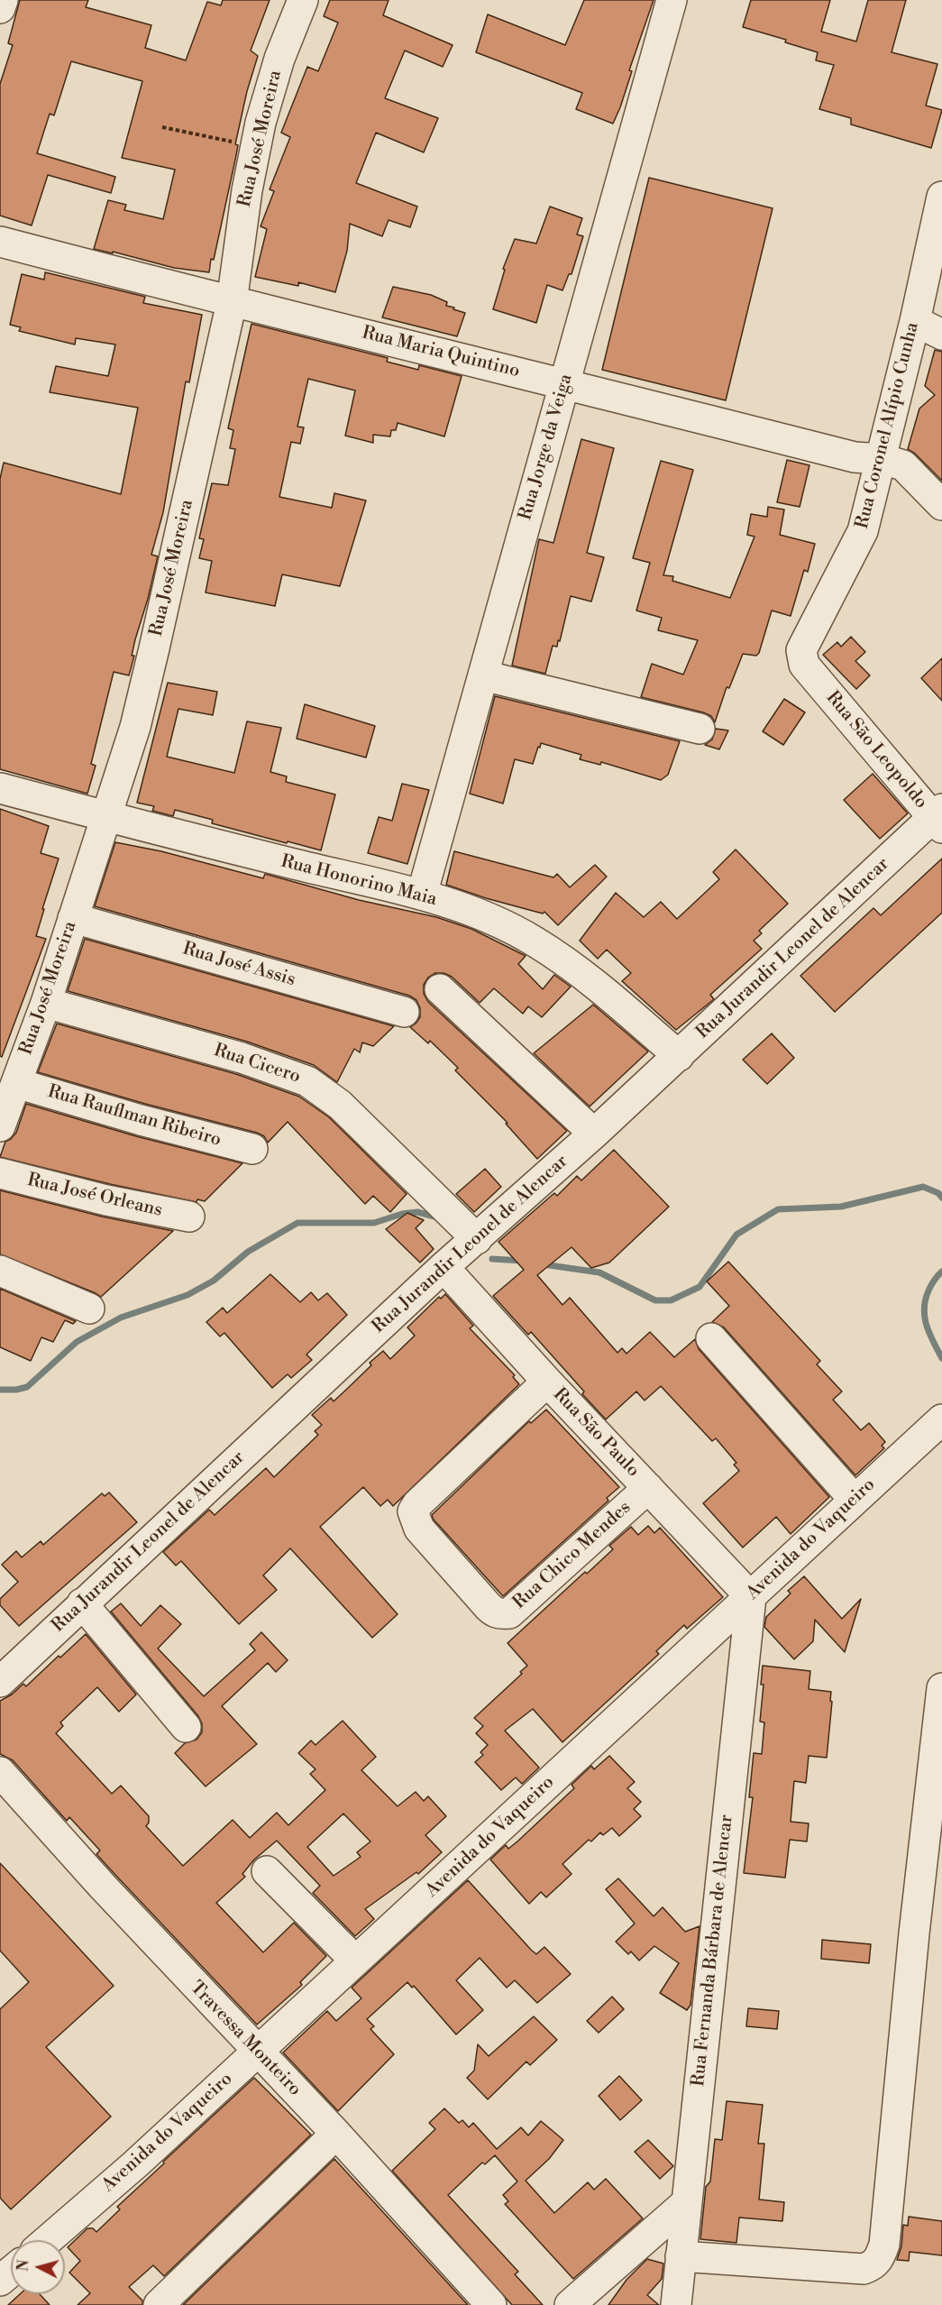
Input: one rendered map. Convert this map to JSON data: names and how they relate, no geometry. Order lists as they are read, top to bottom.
{
  "streets": {
    "street": [
      "Rua José Moreira",
      "Rua Maria Quintino",
      "Rua Coronel Alípio Cunha",
      "Rua Jorge da Veiga",
      "Rua São Leopoldo",
      "Rua Honorino Maia",
      "Rua Jurandir Leonel de Alencar",
      "Rua José Assis",
      "Rua Cicero",
      "Rua Rauflman Ribeiro",
      "Rua José Orleans",
      "Rua São Paulo",
      "Avenida do Vaqueiro",
      "Rua Chico Mendes",
      "Rua Fernanda Bárbara de Alencar",
      "Travessa Monteiro"
    ]
  },
  "crossings": [
    ["Rua José Moreira", "Rua Maria Quintino"],
    ["Rua José Moreira", "Rua Honorino Maia"],
    ["Rua José Moreira", "Rua José Assis"],
    ["Rua José Moreira", "Rua Cicero"],
    ["Rua José Moreira", "Rua Rauflman Ribeiro"],
    ["Rua Maria Quintino", "Rua Coronel Alípio Cunha"],
    ["Rua Maria Quintino", "Rua Jorge da Veiga"],
    ["Rua Coronel Alípio Cunha", "Rua São Leopoldo"],
    ["Rua Jorge da Veiga", "Rua Honorino Maia"],
    ["Rua São Leopoldo", "Rua Jurandir Leonel de Alencar"],
    ["Rua Honorino Maia", "Rua Jurandir Leonel de Alencar"],
    ["Rua Jurandir Leonel de Alencar", "Rua Cicero"],
    ["Rua Jurandir Leonel de Alencar", "Rua São Paulo"],
    ["Rua São Paulo", "Avenida do Vaqueiro"],
    ["Rua São Paulo", "Rua Chico Mendes"],
    ["Rua São Paulo", "Rua Fernanda Bárbara de Alencar"],
    ["Avenida do Vaqueiro", "Rua Fernanda Bárbara de Alencar"],
    ["Avenida do Vaqueiro", "Travessa Monteiro"]
  ],
  "north": "left"
}
